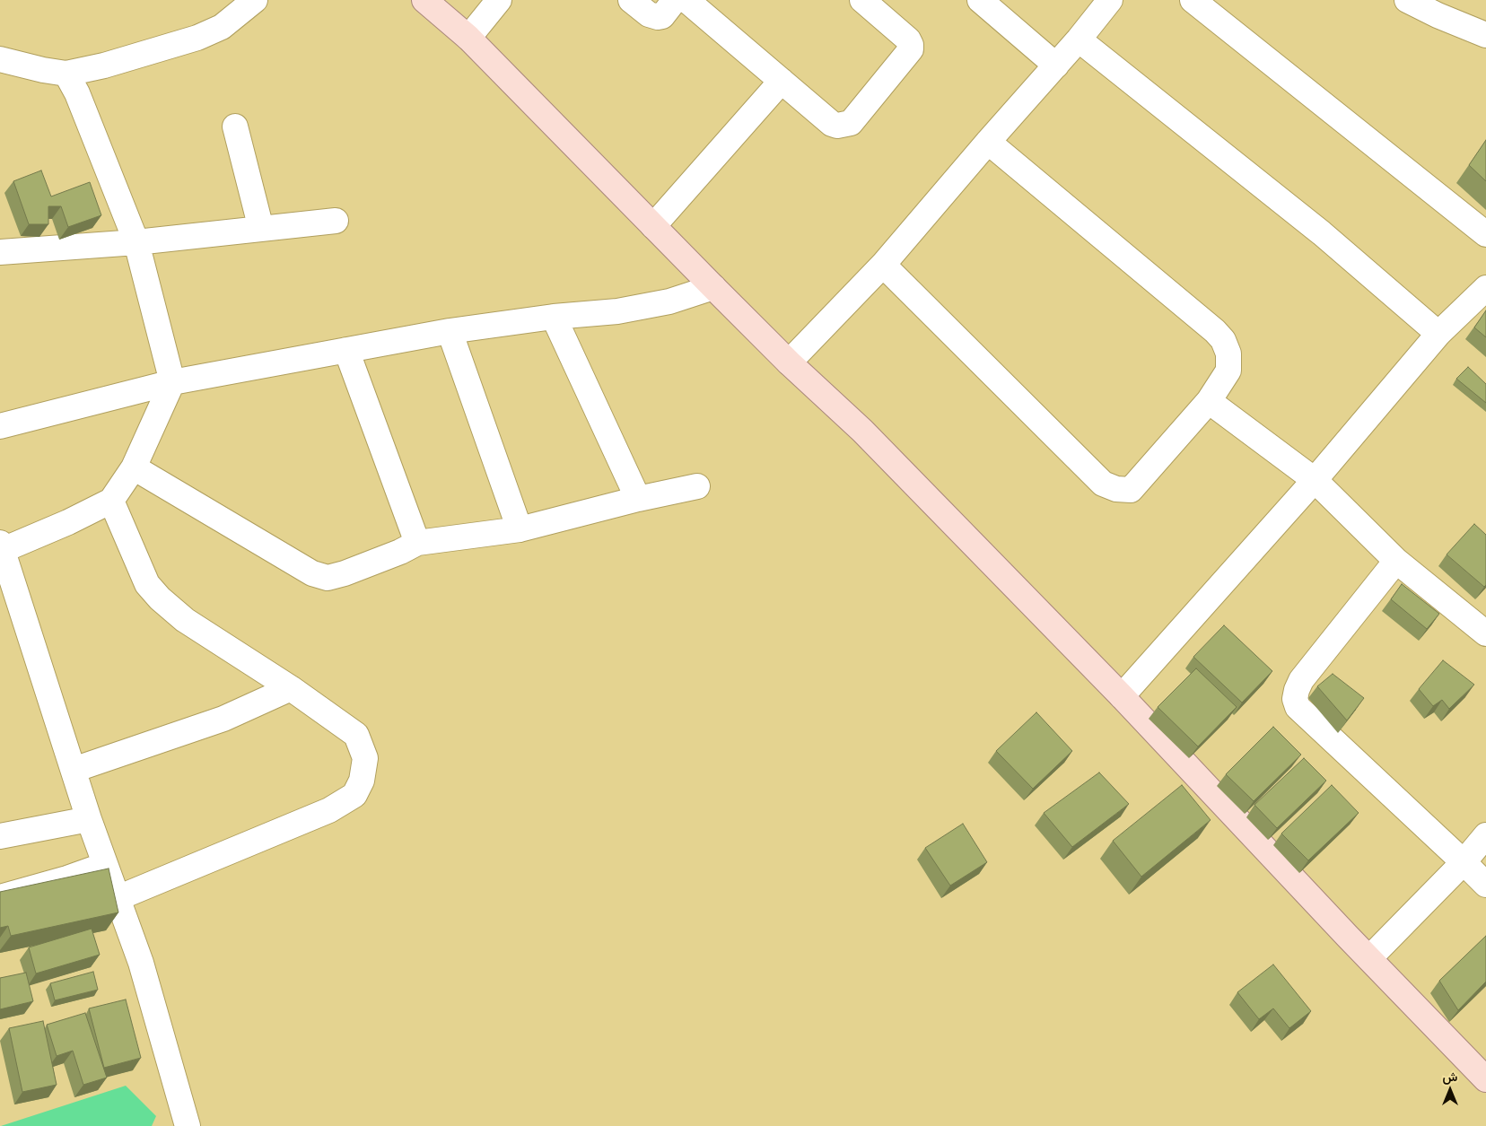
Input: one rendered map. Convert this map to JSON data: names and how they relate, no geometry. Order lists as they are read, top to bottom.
{
  "north": "top"
}
